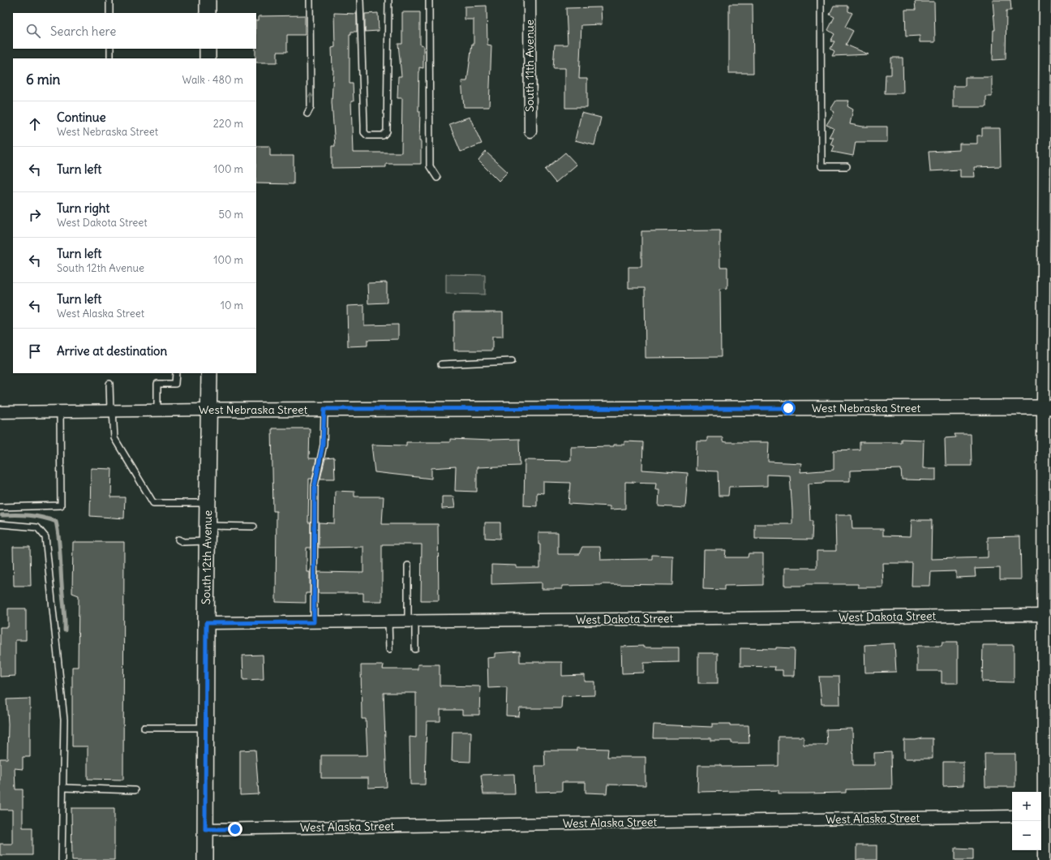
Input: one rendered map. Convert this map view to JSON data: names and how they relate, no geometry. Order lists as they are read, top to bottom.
{
  "streets": {
    "main road": ["South 12th Avenue"],
    "street": [
      "South 11th Avenue",
      "West Nebraska Street",
      "West Dakota Street",
      "West Alaska Street"
    ]
  },
  "crossings": [
    ["West Nebraska Street", "South 12th Avenue"],
    ["South 12th Avenue", "West Dakota Street"],
    ["South 12th Avenue", "West Alaska Street"]
  ],
  "page": {
    "search": "Search here",
    "heading": ["6 min", "Walk · 480 m"],
    "list": [
      ["Continue", "West Nebraska Street", "220 m"],
      ["Turn left", "100 m"],
      ["Turn right", "West Dakota Street", "50 m"],
      ["Turn left", "South 12th Avenue", "100 m"],
      ["Turn left", "West Alaska Street", "10 m"],
      "Arrive at destination"
    ],
    "map_buttons": ["+", "−"]
  }
}
